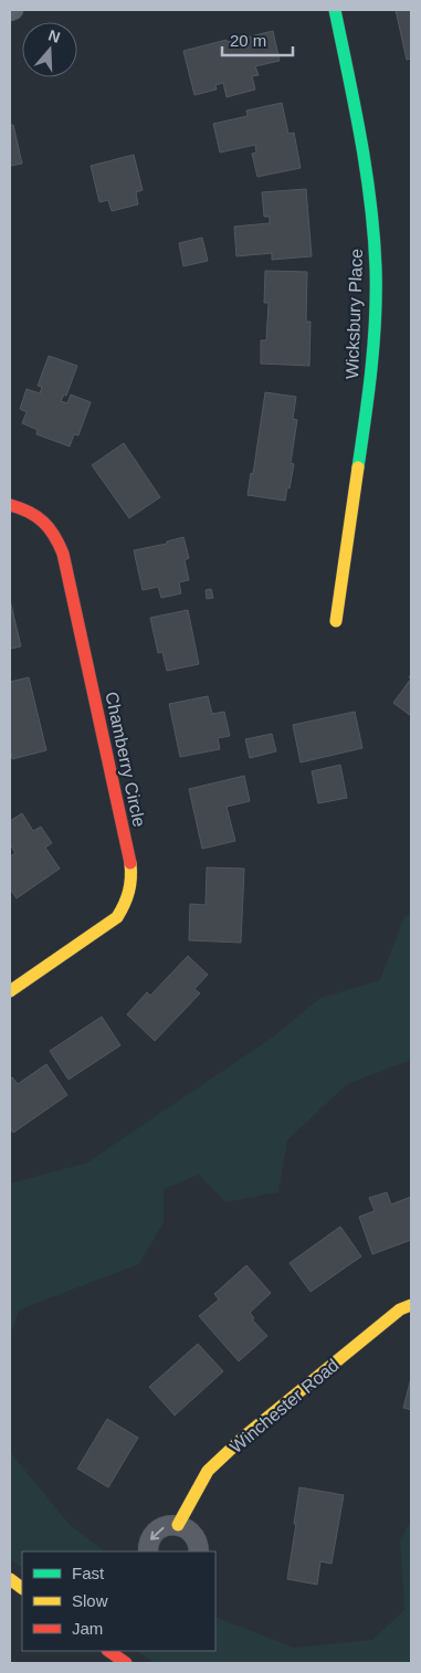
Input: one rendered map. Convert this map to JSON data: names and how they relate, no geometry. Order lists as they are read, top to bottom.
{
  "streets": {
    "main road": ["Wicksbury Place", "Chamberry Circle", "Winchester Road"]
  },
  "legend": ["Fast", "Slow", "Jam"],
  "scale_bar": "20 m",
  "north": "top"
}
